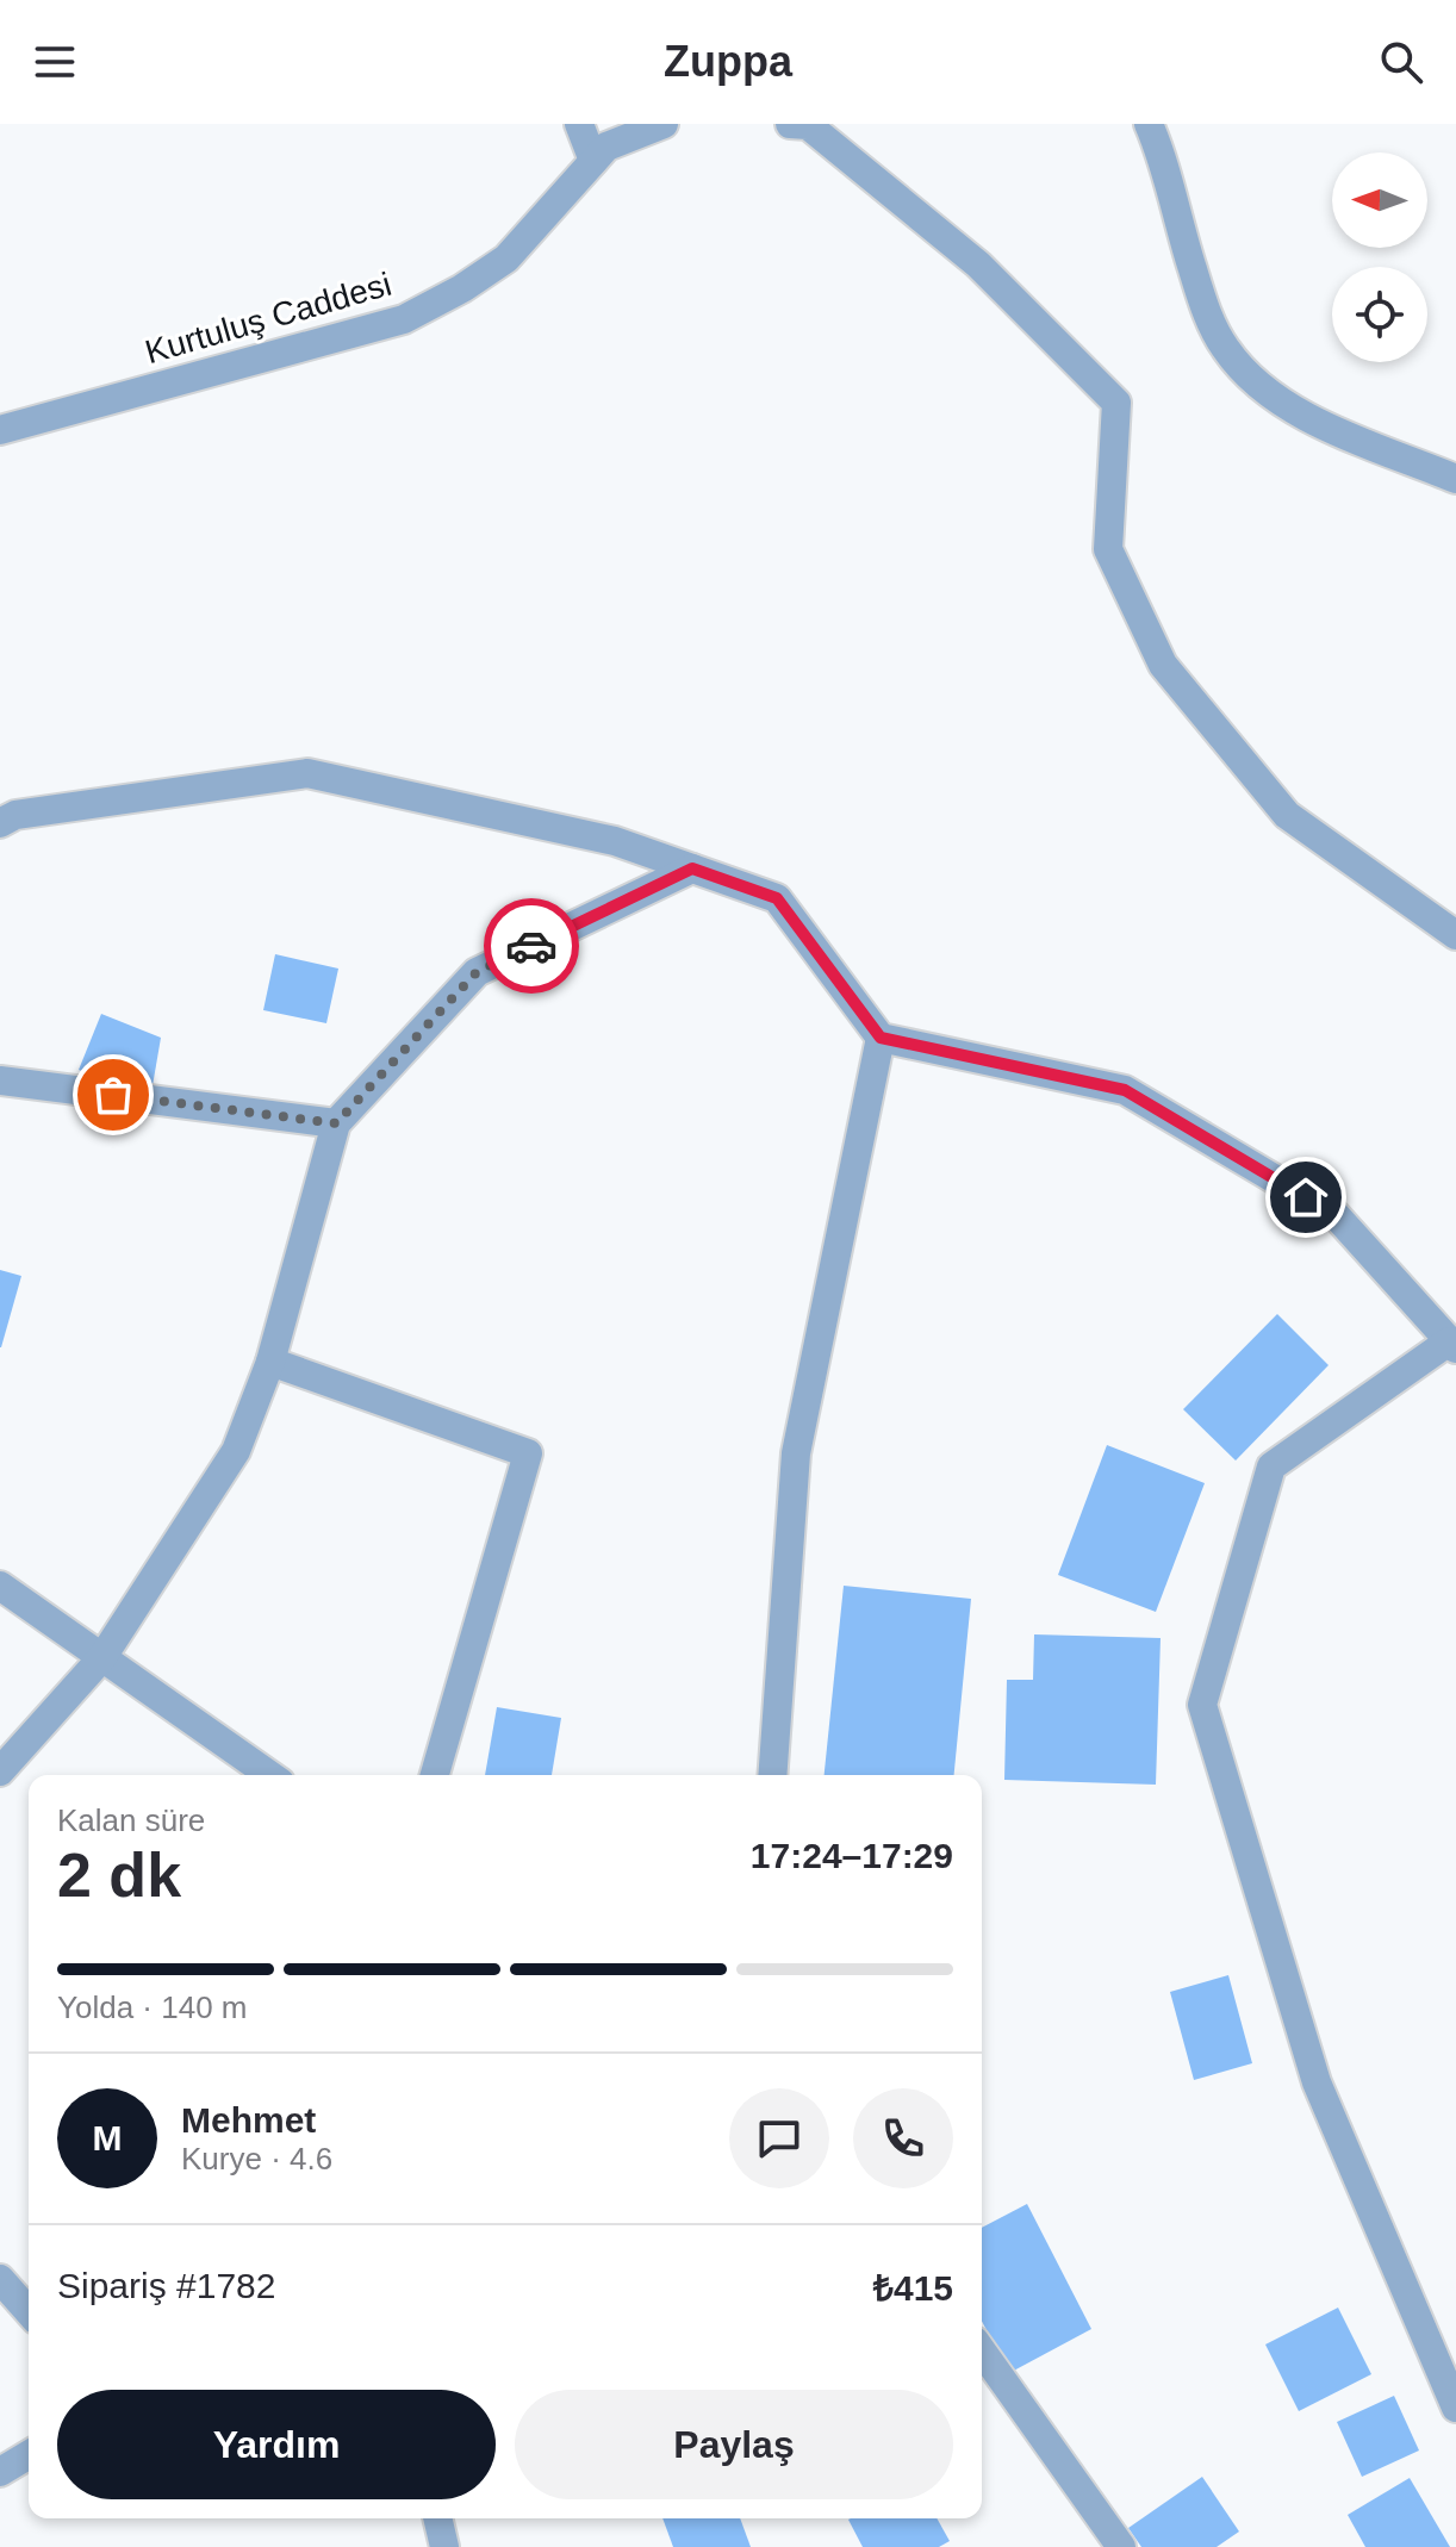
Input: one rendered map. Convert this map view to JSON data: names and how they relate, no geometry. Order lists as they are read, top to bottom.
{
  "streets": {
    "street": ["Kurtuluş Caddesi"]
  },
  "north": "left",
  "page": {
    "header": "Zuppa",
    "heading": ["2 dk", "Kalan süre", "17:24–17:29"],
    "panel": [
      "Mehmet",
      "Kurye · 4.6",
      "Sipariş #1782",
      "₺415"
    ],
    "bar": "Yolda · 140 m",
    "round": "M",
    "buttons": ["Yardım", "Paylaş"]
  }
}
